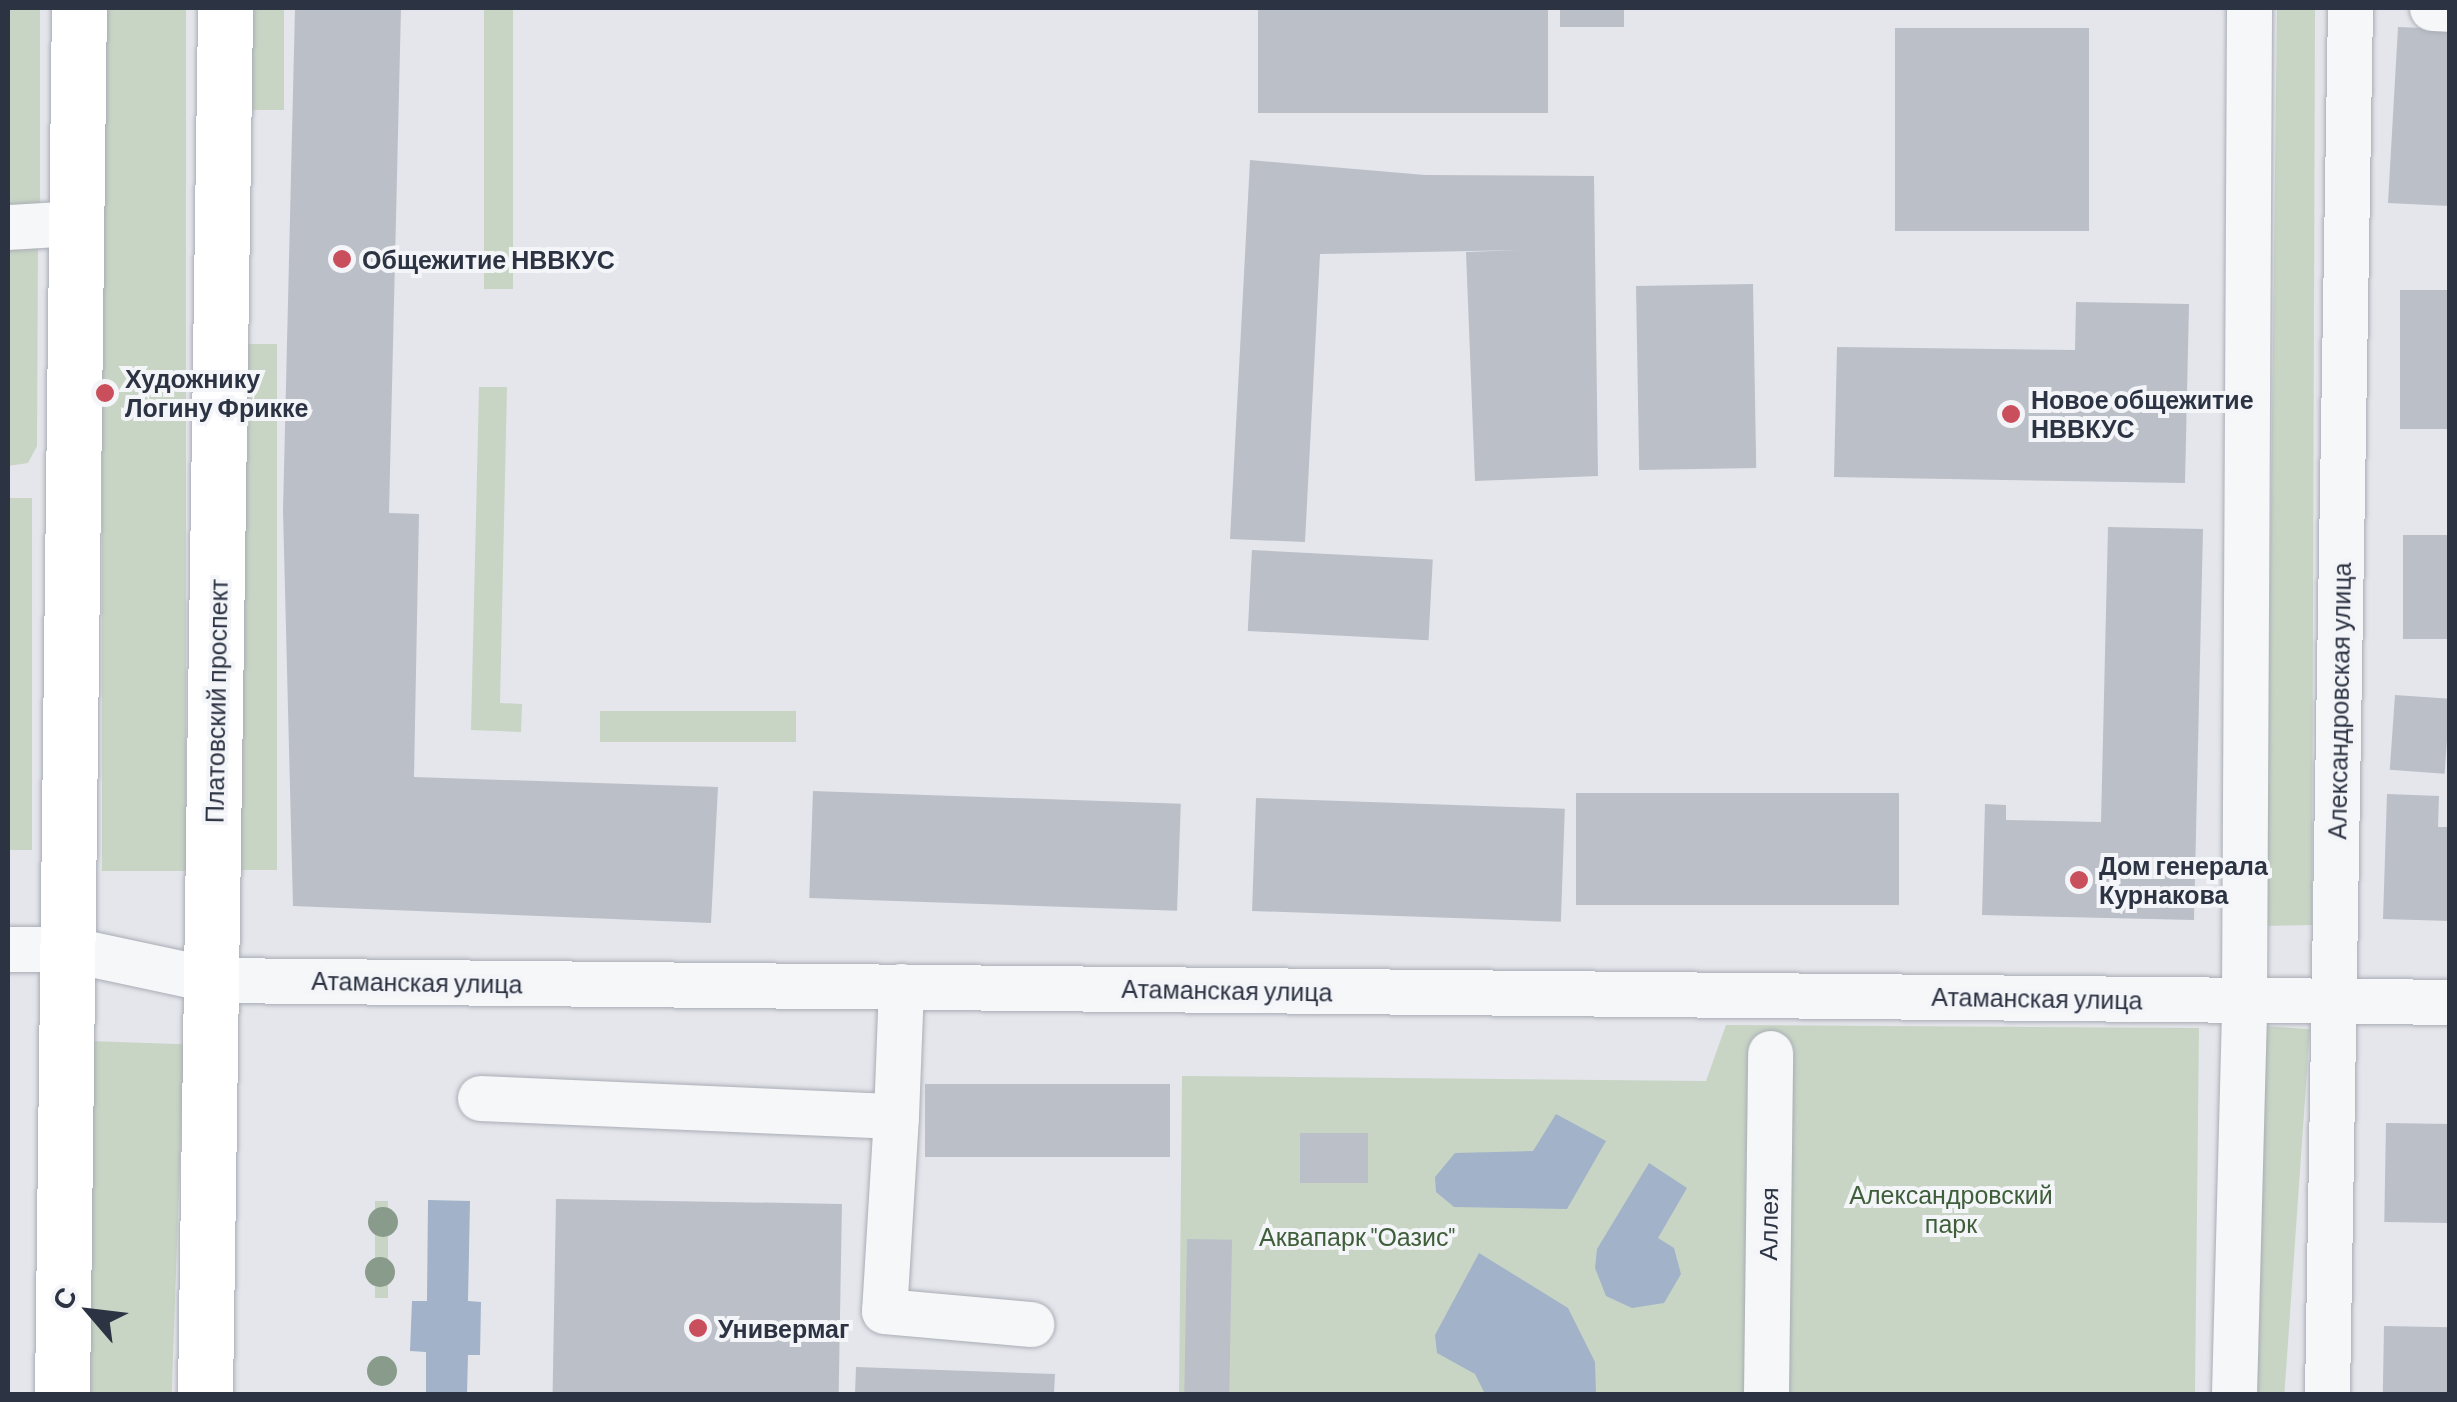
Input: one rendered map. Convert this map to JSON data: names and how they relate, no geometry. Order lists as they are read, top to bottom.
{
  "streets": {
    "main road": ["Платовский проспект"],
    "street": ["Александровская улица", "Атаманская улица", "Аллея"]
  },
  "crossings": [
    ["Платовский проспект", "Атаманская улица"],
    ["Александровская улица", "Атаманская улица"]
  ],
  "parks": ["Александровский парк", "Аквапарк \"Оазис\""],
  "places": [
    "Общежитие НВВКУС",
    "Художнику Логину Фрикке",
    "Новое общежитие НВВКУС",
    "Дом генерала Курнакова",
    "Универмаг"
  ],
  "north": "top left"
}
